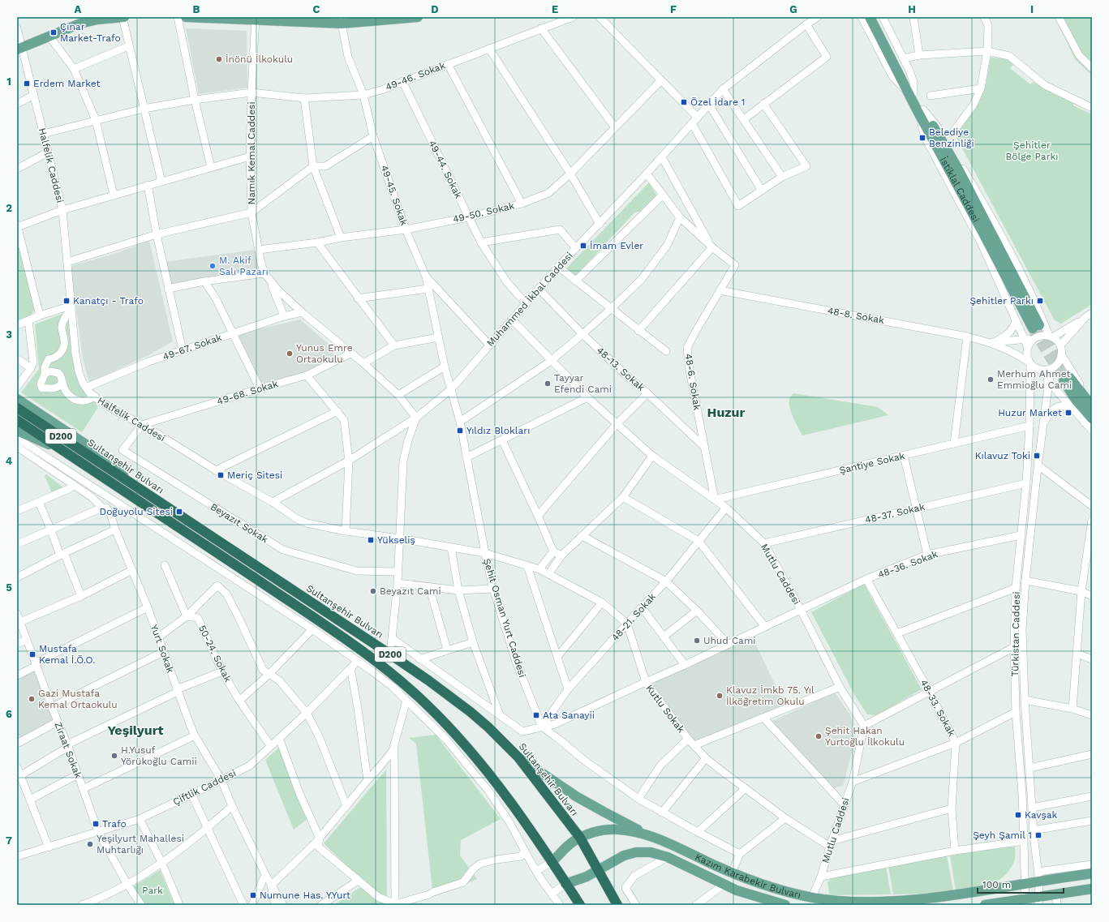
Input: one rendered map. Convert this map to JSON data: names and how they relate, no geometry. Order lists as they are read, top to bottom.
{
  "streets": {
    "highway": ["D200", "Sultanşehir Bulvarı"],
    "main road": ["İstiklal Caddesi", "Kazım Karabekir Bulvarı"],
    "street": [
      "49-46. Sokak",
      "Namık Kemal Caddesi",
      "Halfelik Caddesi",
      "49-44. Sokak",
      "49-45. Sokak",
      "49-50. Sokak",
      "Muhammed İkbal Caddesi",
      "48-8. Sokak",
      "49-67. Sokak",
      "48-13. Sokak",
      "48-6. Sokak",
      "49-68. Sokak",
      "Şantiye Sokak",
      "48-37. Sokak",
      "Beyazıt Sokak",
      "48-36. Sokak",
      "Mutlu Caddesi",
      "48-21. Sokak",
      "Şehit Osman Yurt Caddesi",
      "Türkistan Caddesi",
      "Yurt Sokak",
      "50-24. Sokak",
      "48-33. Sokak",
      "Kutlu Sokak",
      "Ziraat Sokak",
      "Çiftlik Caddesi"
    ]
  },
  "crossings": [
    ["49-46. Sokak", "Namık Kemal Caddesi"],
    ["49-46. Sokak", "Halfelik Caddesi"],
    ["49-46. Sokak", "49-44. Sokak"],
    ["49-46. Sokak", "49-45. Sokak"],
    ["Namık Kemal Caddesi", "49-50. Sokak"],
    ["Namık Kemal Caddesi", "Muhammed İkbal Caddesi"],
    ["Namık Kemal Caddesi", "49-67. Sokak"],
    ["Namık Kemal Caddesi", "49-68. Sokak"],
    ["Halfelik Caddesi", "Muhammed İkbal Caddesi"],
    ["Halfelik Caddesi", "49-67. Sokak"],
    ["Halfelik Caddesi", "49-68. Sokak"],
    ["Halfelik Caddesi", "Beyazıt Sokak"],
    ["Halfelik Caddesi", "Şehit Osman Yurt Caddesi"],
    ["49-44. Sokak", "49-50. Sokak"],
    ["49-44. Sokak", "Muhammed İkbal Caddesi"],
    ["49-45. Sokak", "49-50. Sokak"],
    ["49-45. Sokak", "Muhammed İkbal Caddesi"],
    ["49-45. Sokak", "Şehit Osman Yurt Caddesi"],
    ["Muhammed İkbal Caddesi", "48-13. Sokak"],
    ["Muhammed İkbal Caddesi", "Mutlu Caddesi"],
    ["Muhammed İkbal Caddesi", "Şehit Osman Yurt Caddesi"],
    ["48-8. Sokak", "48-6. Sokak"],
    ["48-13. Sokak", "48-6. Sokak"],
    ["48-6. Sokak", "Şantiye Sokak"],
    ["48-6. Sokak", "Mutlu Caddesi"],
    ["49-68. Sokak", "Beyazıt Sokak"],
    ["D200", "Kazım Karabekir Bulvarı"],
    ["Şantiye Sokak", "Mutlu Caddesi"],
    ["Şantiye Sokak", "Türkistan Caddesi"],
    ["Sultanşehir Bulvarı", "Kazım Karabekir Bulvarı"],
    ["48-37. Sokak", "Mutlu Caddesi"],
    ["48-37. Sokak", "Türkistan Caddesi"],
    ["48-36. Sokak", "Mutlu Caddesi"],
    ["48-36. Sokak", "48-21. Sokak"],
    ["48-36. Sokak", "Şehit Osman Yurt Caddesi"],
    ["48-36. Sokak", "Türkistan Caddesi"],
    ["48-36. Sokak", "48-33. Sokak"],
    ["48-36. Sokak", "Kutlu Sokak"],
    ["Mutlu Caddesi", "48-21. Sokak"],
    ["Mutlu Caddesi", "Kutlu Sokak"],
    ["Mutlu Caddesi", "Kazım Karabekir Bulvarı"],
    ["48-21. Sokak", "Şehit Osman Yurt Caddesi"],
    ["48-21. Sokak", "Kutlu Sokak"],
    ["Türkistan Caddesi", "Kazım Karabekir Bulvarı"],
    ["Yurt Sokak", "Çiftlik Caddesi"],
    ["50-24. Sokak", "Çiftlik Caddesi"],
    ["Ziraat Sokak", "Çiftlik Caddesi"]
  ],
  "districts": ["Huzur", "Yeşilyurt"],
  "parks": ["Şehitler Bölge Parkı", "Park"],
  "places": {
    "transit": [
      "Çınar Market-Trafo",
      "Erdem Market",
      "Özel İdare 1",
      "Belediye Benzinliği",
      "İmam Evler",
      "Kanatçı - Trafo",
      "Şehitler Parkı",
      "Huzur Market",
      "Yıldız Blokları",
      "Kılavuz Toki",
      "Meriç Sitesi",
      "Doğuyolu Sitesi",
      "Yükseliş",
      "Mustafa Kemal İ.Ö.O.",
      "Ata Sanayii",
      "Kavşak",
      "Trafo",
      "Şeyh Şamil 1",
      "Numune Has. Y.Yurt"
    ],
    "other": [
      "İnönü İlkokulu",
      "M. Akif Salı Pazarı",
      "Yunus Emre Ortaokulu",
      "Merhum Ahmet Emmioğlu Cami",
      "Tayyar Efendi Cami",
      "Beyazıt Cami",
      "Uhud Cami",
      "Klavuz İmkb 75. Yıl İlköğretim Okulu",
      "Gazi Mustafa Kemal Ortaokulu",
      "Şehit Hakan Yurtoğlu İlkokulu",
      "H.Yusuf Yörükoğlu Camii",
      "Yeşilyurt Mahallesi Muhtarlığı"
    ]
  },
  "scale_bar": "100 m",
  "grid": {
    "columns": [
      "A",
      "B",
      "C",
      "D",
      "E",
      "F",
      "G",
      "H",
      "I"
    ],
    "rows": [
      "1",
      "2",
      "3",
      "4",
      "5",
      "6",
      "7"
    ]
  }
}
